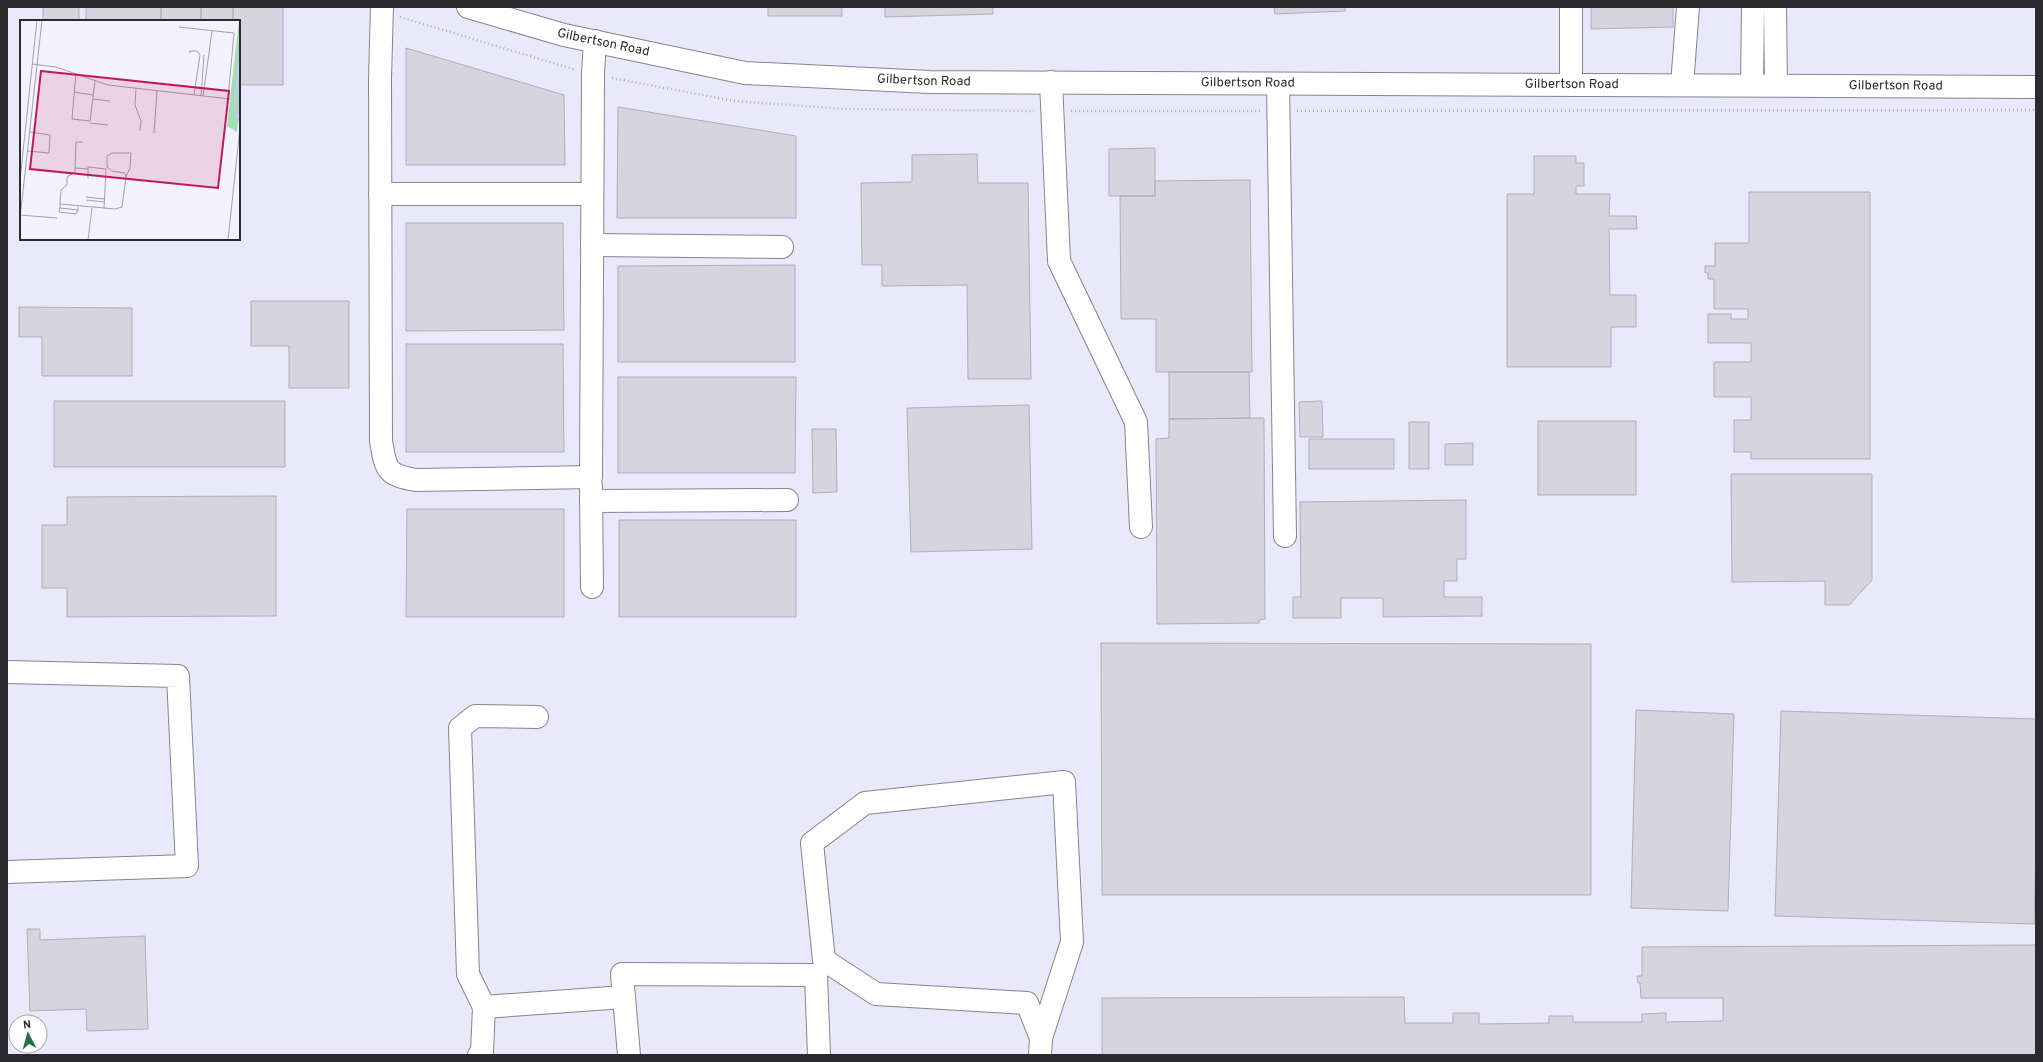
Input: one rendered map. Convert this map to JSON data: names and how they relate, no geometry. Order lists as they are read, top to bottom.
{
  "streets": {
    "street": ["Gilbertson Road"]
  },
  "north": "top"
}
